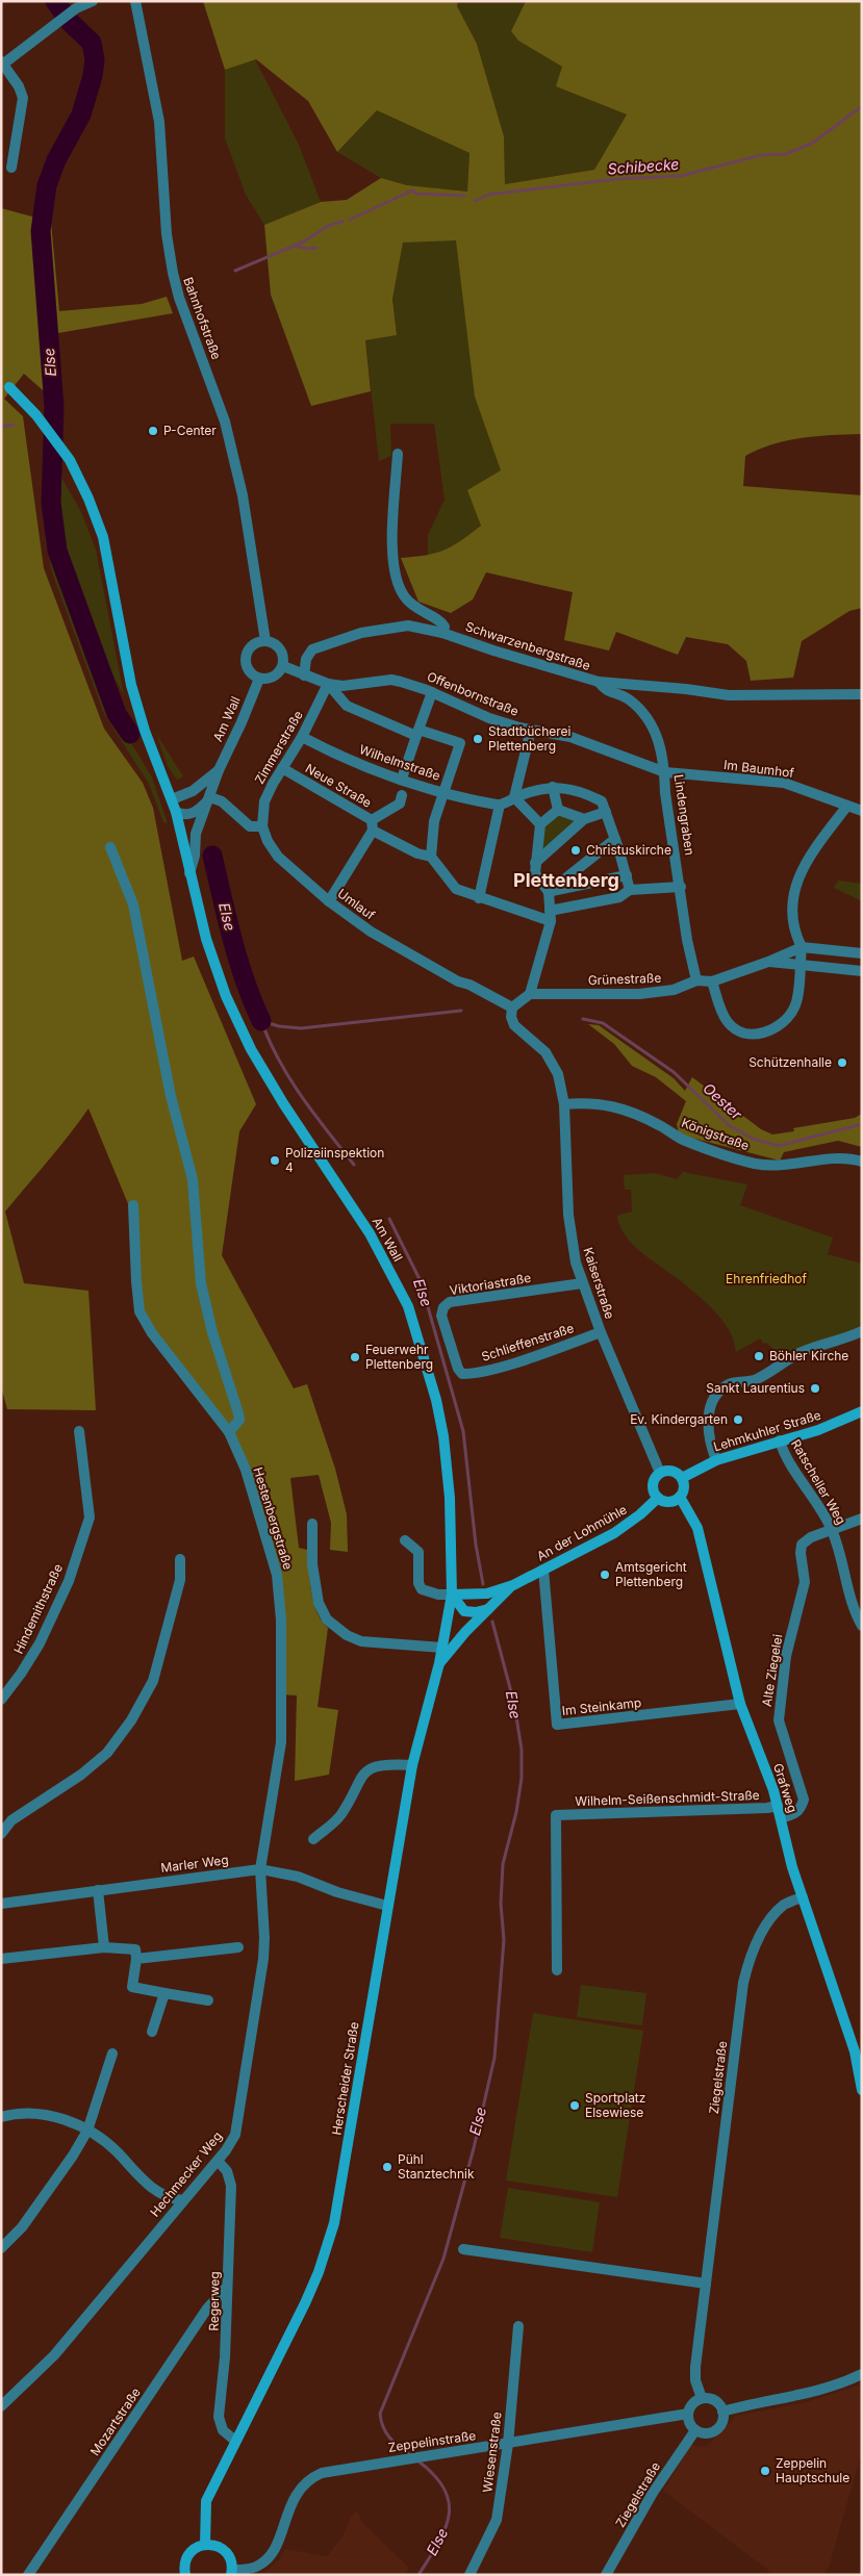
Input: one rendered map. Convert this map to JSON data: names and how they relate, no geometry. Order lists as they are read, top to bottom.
{
  "streets": {
    "main road": [
      "Am Wall",
      "Lehmkuhler Straße",
      "An der Lohmühle",
      "Grafweg",
      "Herscheider Straße"
    ],
    "street": [
      "Bahnhofstraße",
      "Schwarzenbergstraße",
      "Offenbornstraße",
      "Zimmerstraße",
      "Wilhelmstraße",
      "Im Baumhof",
      "Neue Straße",
      "Lindengraben",
      "Umlauf",
      "Grünestraße",
      "Königstraße",
      "Kaiserstraße",
      "Viktoriastraße",
      "Schlieffenstraße",
      "Ratscheller Weg",
      "Hestenbergstraße",
      "Hindemithstraße",
      "Alte Ziegelei",
      "Im Steinkamp",
      "Wilhelm-Seißenschmidt-Straße",
      "Marler Weg",
      "Ziegelstraße",
      "Hechmecker Weg",
      "Regerweg",
      "Mozartstraße",
      "Zeppelinstraße",
      "Wiesenstraße"
    ]
  },
  "crossings": [
    ["Bahnhofstraße", "Am Wall"],
    ["Schwarzenbergstraße", "Lindengraben"],
    ["Offenbornstraße", "Zimmerstraße"],
    ["Offenbornstraße", "Im Baumhof"],
    ["Offenbornstraße", "Lindengraben"],
    ["Am Wall", "An der Lohmühle"],
    ["Am Wall", "Herscheider Straße"],
    ["Zimmerstraße", "Wilhelmstraße"],
    ["Zimmerstraße", "Neue Straße"],
    ["Zimmerstraße", "Umlauf"],
    ["Wilhelmstraße", "Neue Straße"],
    ["Im Baumhof", "Lindengraben"],
    ["Lindengraben", "Grünestraße"],
    ["Umlauf", "Kaiserstraße"],
    ["Königstraße", "Kaiserstraße"],
    ["Kaiserstraße", "Viktoriastraße"],
    ["Kaiserstraße", "Schlieffenstraße"],
    ["Kaiserstraße", "Lehmkuhler Straße"],
    ["Kaiserstraße", "An der Lohmühle"],
    ["Kaiserstraße", "Grafweg"],
    ["Viktoriastraße", "Schlieffenstraße"],
    ["Lehmkuhler Straße", "Ratscheller Weg"],
    ["Lehmkuhler Straße", "An der Lohmühle"],
    ["Lehmkuhler Straße", "Grafweg"],
    ["Ratscheller Weg", "Alte Ziegelei"],
    ["Hestenbergstraße", "Marler Weg"],
    ["Hestenbergstraße", "Hechmecker Weg"],
    ["An der Lohmühle", "Im Steinkamp"],
    ["An der Lohmühle", "Grafweg"],
    ["An der Lohmühle", "Herscheider Straße"],
    ["Alte Ziegelei", "Grafweg"],
    ["Im Steinkamp", "Grafweg"],
    ["Grafweg", "Wilhelm-Seißenschmidt-Straße"],
    ["Grafweg", "Ziegelstraße"],
    ["Marler Weg", "Herscheider Straße"],
    ["Marler Weg", "Hechmecker Weg"],
    ["Ziegelstraße", "Zeppelinstraße"],
    ["Herscheider Straße", "Regerweg"],
    ["Hechmecker Weg", "Regerweg"],
    ["Regerweg", "Mozartstraße"],
    ["Zeppelinstraße", "Wiesenstraße"]
  ],
  "districts": ["Plettenberg"],
  "water": ["Schibecke", "Else", "Oester"],
  "parks": ["Ehrenfriedhof"],
  "places": [
    "P-Center",
    "Stadtbücherei Plettenberg",
    "Christuskirche",
    "Schützenhalle",
    "Polizeiinspektion 4",
    "Böhler Kirche",
    "Feuerwehr Plettenberg",
    "Sankt Laurentius",
    "Ev. Kindergarten",
    "Amtsgericht Plettenberg",
    "Sportplatz Elsewiese",
    "Pühl Stanztechnik",
    "Zeppelin Hauptschule"
  ]
}
